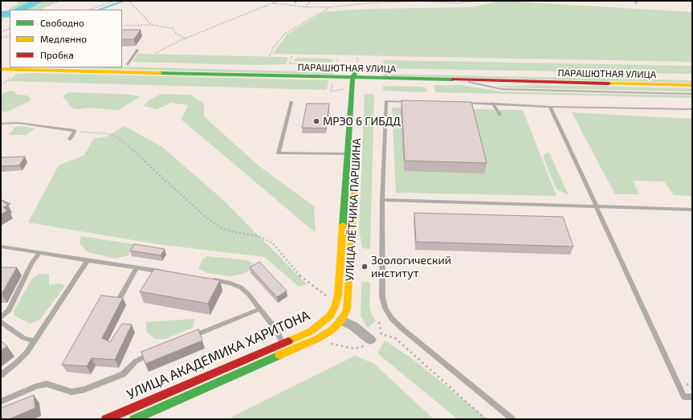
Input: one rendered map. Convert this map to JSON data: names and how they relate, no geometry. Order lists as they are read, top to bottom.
{
  "streets": {
    "main road": ["ПАРАШЮТНАЯ УЛИЦА", "УЛИЦА ЛЁТЧИКА ПАРШИНА", "УЛИЦА АКАДЕМИКА ХАРИТОНА"]
  },
  "crossings": [
    ["ПАРАШЮТНАЯ УЛИЦА", "УЛИЦА ЛЁТЧИКА ПАРШИНА"],
    ["УЛИЦА ЛЁТЧИКА ПАРШИНА", "УЛИЦА АКАДЕМИКА ХАРИТОНА"]
  ],
  "places": ["МРЭО 6 ГИБДД", "Зоологический институт"],
  "legend": ["Свободно", "Медленно", "Пробка"]
}
